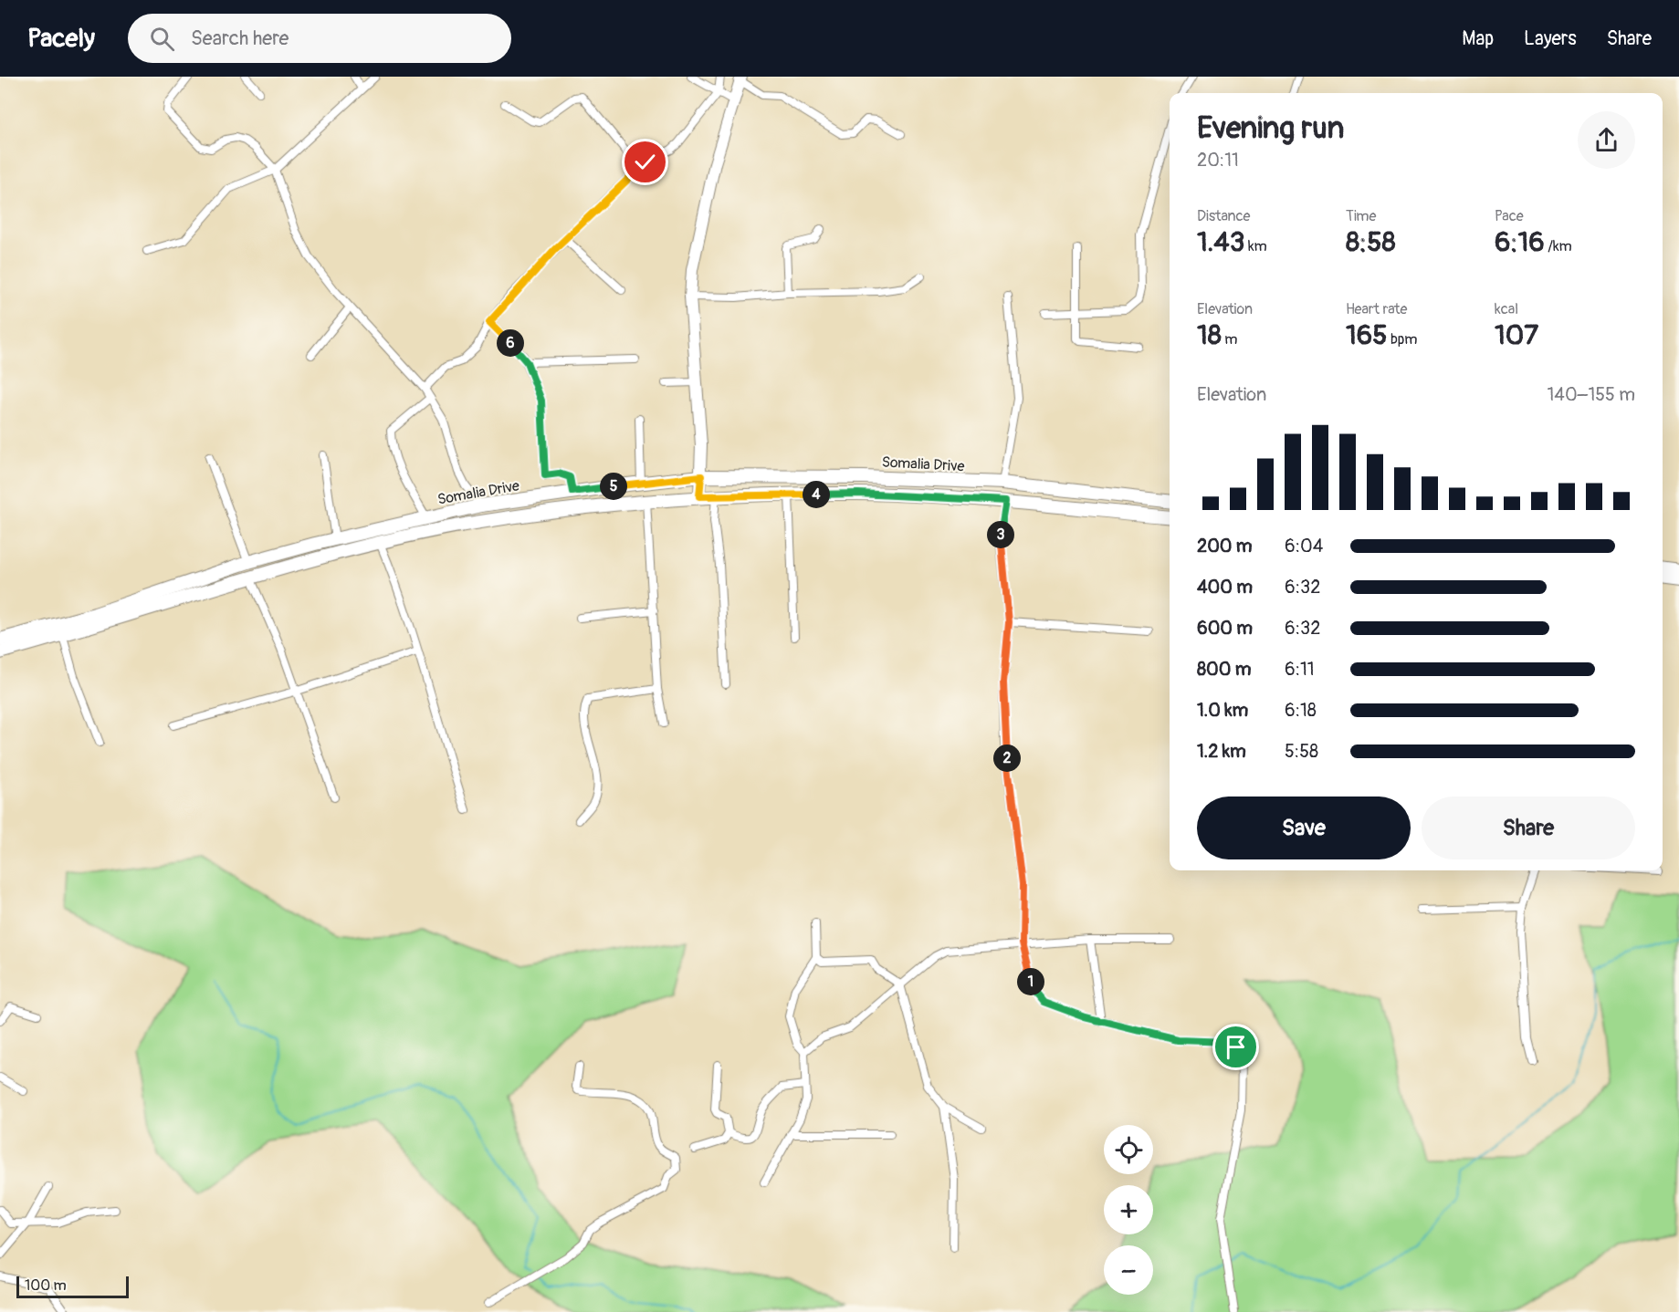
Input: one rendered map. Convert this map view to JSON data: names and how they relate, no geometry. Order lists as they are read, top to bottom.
{
  "streets": {
    "main road": ["Somalia Drive"]
  },
  "scale_bar": "100 m",
  "page": {
    "header": "Pacely",
    "search": "Search here",
    "nav": ["Map", "Layers", "Share"],
    "heading": ["Evening run", "20:11"],
    "stats": [
      ["Distance", "1.43 km"],
      ["Time", "8:58"],
      ["Pace", "6:16 /km"],
      ["Elevation", "18 m"],
      ["Heart rate", "165 bpm"],
      ["kcal", "107"]
    ],
    "pins": [
      "6",
      "5",
      "4",
      "3",
      "2",
      "1"
    ],
    "chart": ["Elevation", "140–155 m"],
    "list": [
      {
        "name": "200 m",
        "note": "6:04"
      },
      {
        "name": "400 m",
        "note": "6:32"
      },
      {
        "name": "600 m",
        "note": "6:32"
      },
      {
        "name": "800 m",
        "note": "6:11"
      },
      {
        "name": "1.0 km",
        "note": "6:18"
      },
      {
        "name": "1.2 km",
        "note": "5:58"
      }
    ],
    "buttons": ["Save", "Share"],
    "map_buttons": ["+", "−"],
    "scale": "100 m"
  }
}
